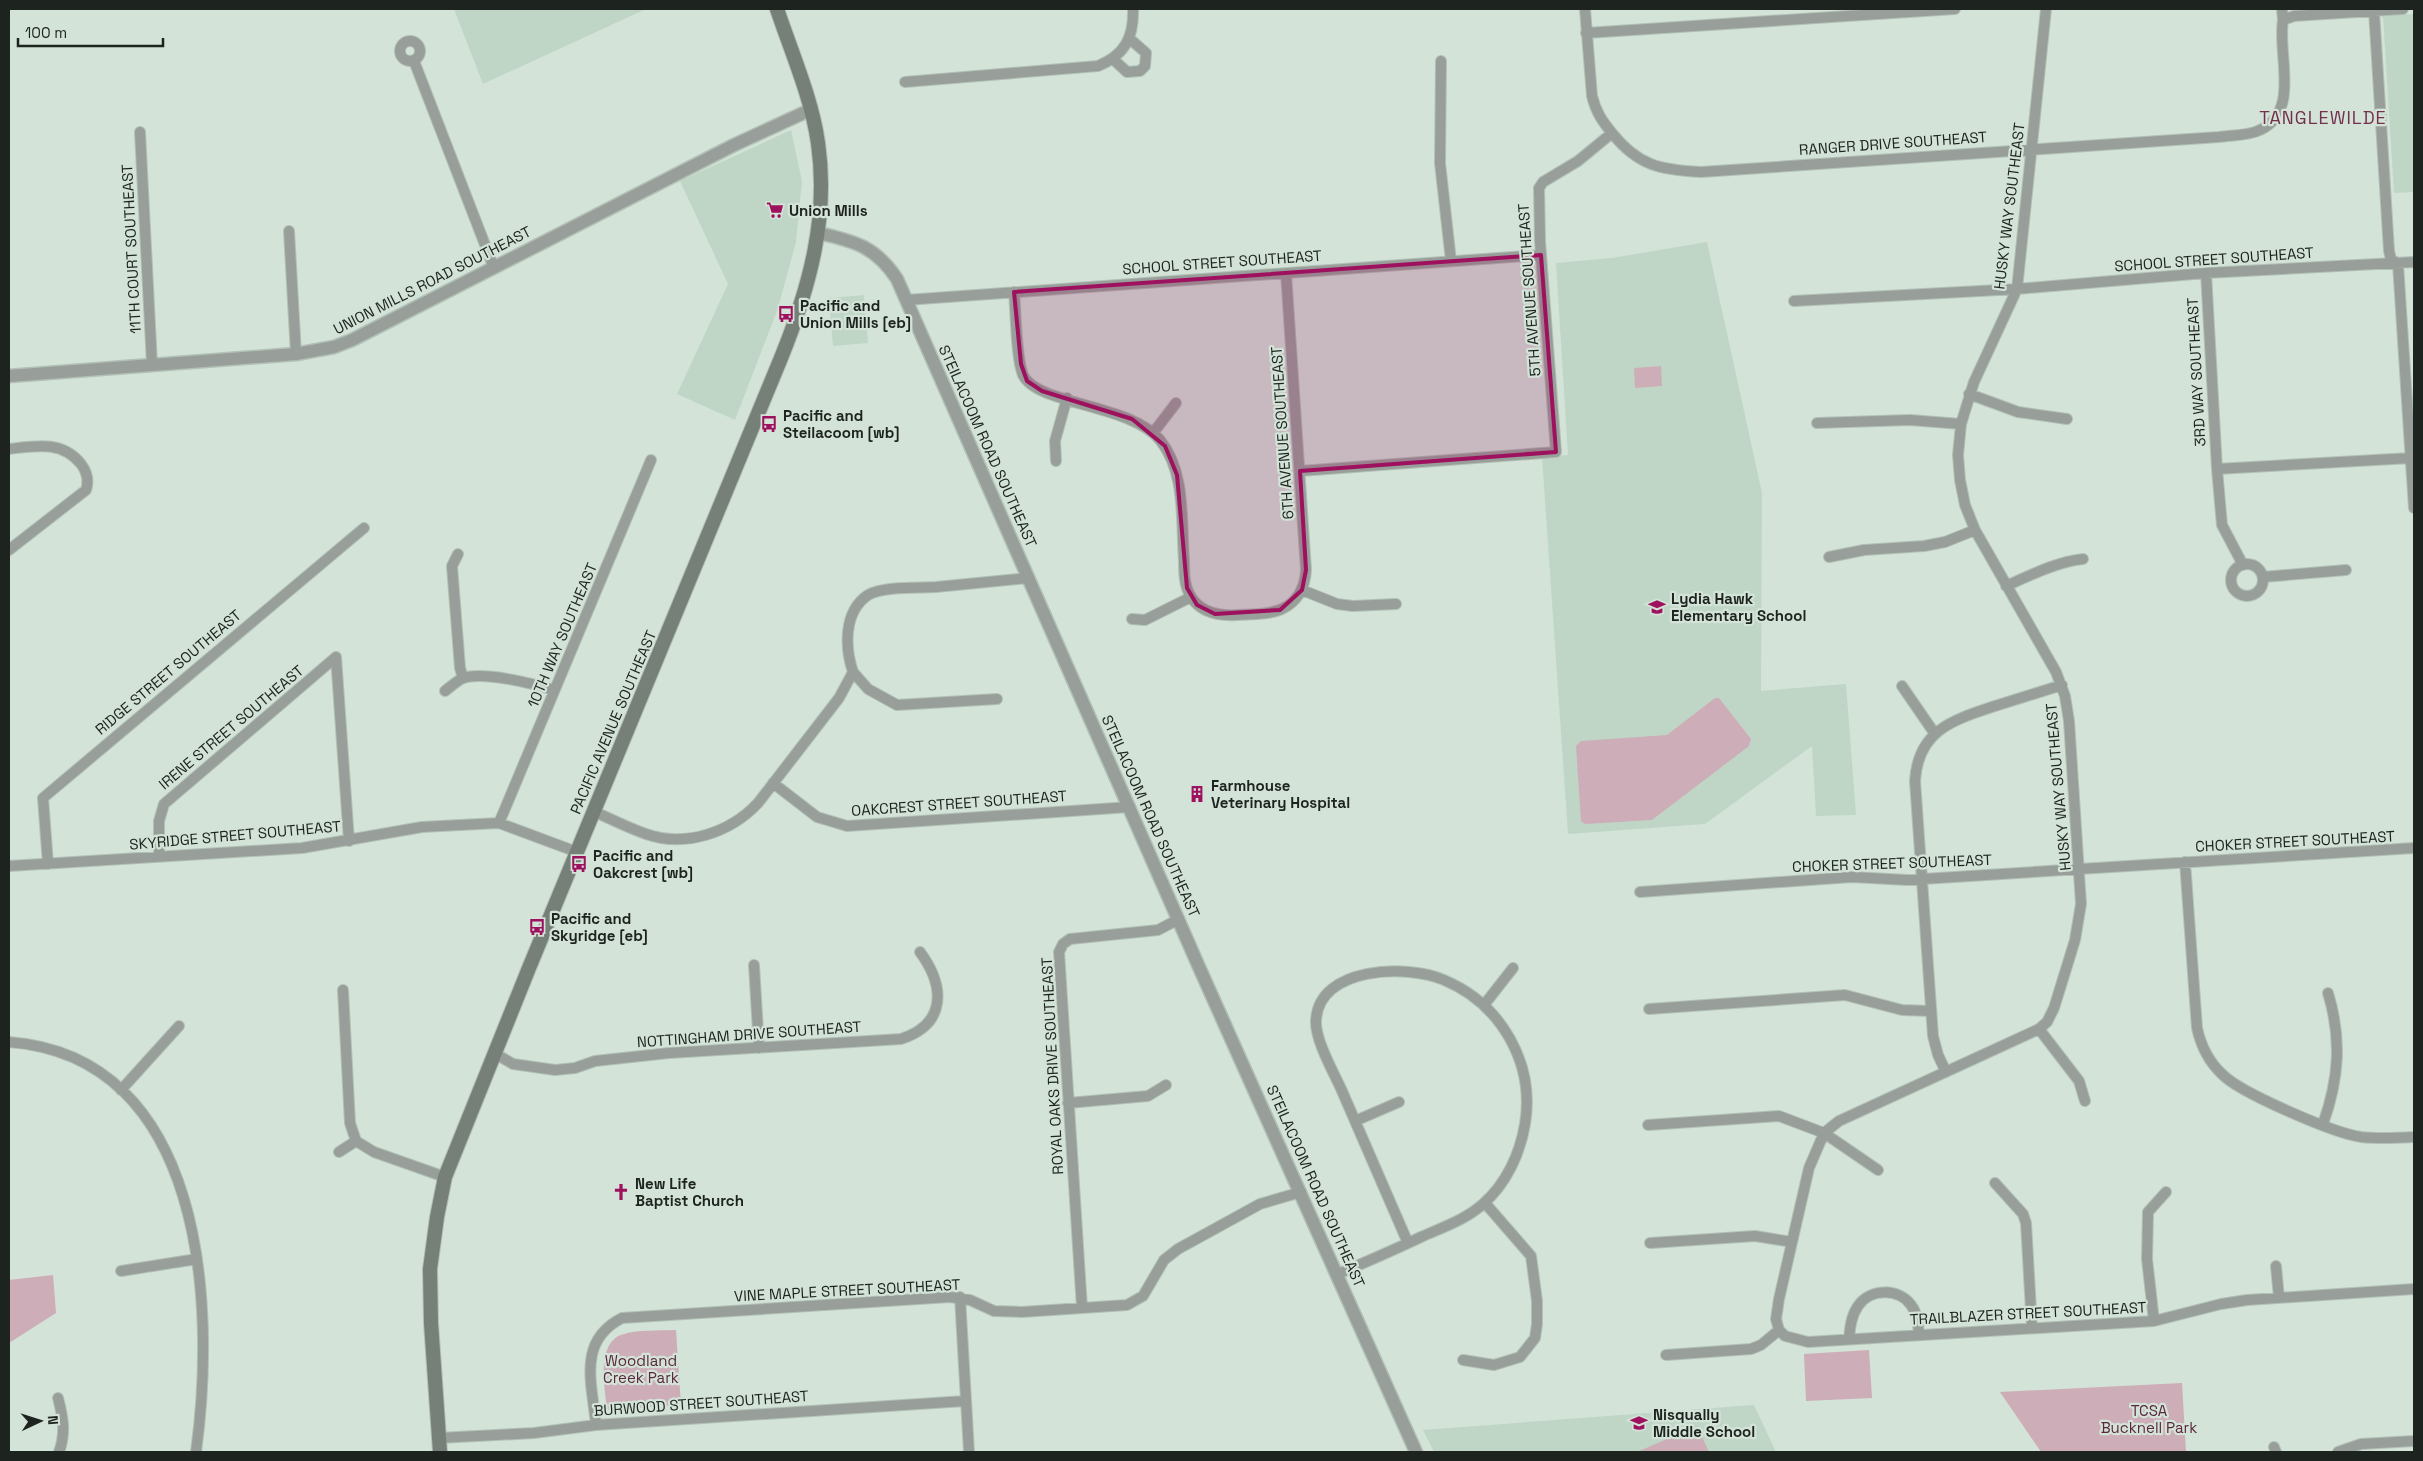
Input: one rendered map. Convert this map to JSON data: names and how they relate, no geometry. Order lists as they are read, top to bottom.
{
  "streets": {
    "main road": ["PACIFIC AVENUE SOUTHEAST"],
    "street": [
      "RANGER DRIVE SOUTHEAST",
      "HUSKY WAY SOUTHEAST",
      "11TH COURT SOUTHEAST",
      "SCHOOL STREET SOUTHEAST",
      "UNION MILLS ROAD SOUTHEAST",
      "5TH AVENUE SOUTHEAST",
      "3RD WAY SOUTHEAST",
      "6TH AVENUE SOUTHEAST",
      "STEILACOOM ROAD SOUTHEAST",
      "10TH WAY SOUTHEAST",
      "RIDGE STREET SOUTHEAST",
      "IRENE STREET SOUTHEAST",
      "OAKCREST STREET SOUTHEAST",
      "SKYRIDGE STREET SOUTHEAST",
      "CHOKER STREET SOUTHEAST",
      "NOTTINGHAM DRIVE SOUTHEAST",
      "ROYAL OAKS DRIVE SOUTHEAST",
      "VINE MAPLE STREET SOUTHEAST",
      "TRAILBLAZER STREET SOUTHEAST",
      "BURWOOD STREET SOUTHEAST"
    ]
  },
  "crossings": [
    ["RANGER DRIVE SOUTHEAST", "HUSKY WAY SOUTHEAST"],
    ["RANGER DRIVE SOUTHEAST", "5TH AVENUE SOUTHEAST"],
    ["HUSKY WAY SOUTHEAST", "SCHOOL STREET SOUTHEAST"],
    ["HUSKY WAY SOUTHEAST", "CHOKER STREET SOUTHEAST"],
    ["11TH COURT SOUTHEAST", "UNION MILLS ROAD SOUTHEAST"],
    ["SCHOOL STREET SOUTHEAST", "5TH AVENUE SOUTHEAST"],
    ["SCHOOL STREET SOUTHEAST", "3RD WAY SOUTHEAST"],
    ["SCHOOL STREET SOUTHEAST", "6TH AVENUE SOUTHEAST"],
    ["SCHOOL STREET SOUTHEAST", "STEILACOOM ROAD SOUTHEAST"],
    ["UNION MILLS ROAD SOUTHEAST", "PACIFIC AVENUE SOUTHEAST"],
    ["5TH AVENUE SOUTHEAST", "6TH AVENUE SOUTHEAST"],
    ["STEILACOOM ROAD SOUTHEAST", "PACIFIC AVENUE SOUTHEAST"],
    ["STEILACOOM ROAD SOUTHEAST", "OAKCREST STREET SOUTHEAST"],
    ["STEILACOOM ROAD SOUTHEAST", "ROYAL OAKS DRIVE SOUTHEAST"],
    ["STEILACOOM ROAD SOUTHEAST", "VINE MAPLE STREET SOUTHEAST"],
    ["10TH WAY SOUTHEAST", "SKYRIDGE STREET SOUTHEAST"],
    ["RIDGE STREET SOUTHEAST", "SKYRIDGE STREET SOUTHEAST"],
    ["PACIFIC AVENUE SOUTHEAST", "SKYRIDGE STREET SOUTHEAST"],
    ["PACIFIC AVENUE SOUTHEAST", "NOTTINGHAM DRIVE SOUTHEAST"],
    ["PACIFIC AVENUE SOUTHEAST", "BURWOOD STREET SOUTHEAST"],
    ["IRENE STREET SOUTHEAST", "SKYRIDGE STREET SOUTHEAST"],
    ["ROYAL OAKS DRIVE SOUTHEAST", "VINE MAPLE STREET SOUTHEAST"],
    ["VINE MAPLE STREET SOUTHEAST", "BURWOOD STREET SOUTHEAST"]
  ],
  "districts": ["TANGLEWILDE"],
  "parks": ["Woodland Creek Park", "TCSA Bucknell Park"],
  "places": {
    "supermarket": ["Union Mills"],
    "bus stop": [
      "Pacific and Union Mills [eb]",
      "Pacific and Steilacoom [wb]",
      "Pacific and Oakcrest [wb]",
      "Pacific and Skyridge [eb]"
    ],
    "school or university": ["Lydia Hawk Elementary School", "Nisqually Middle School"],
    "building": ["Farmhouse Veterinary Hospital"],
    "church": ["New Life Baptist Church"]
  },
  "scale_bar": "100 m",
  "north": "right"
}
